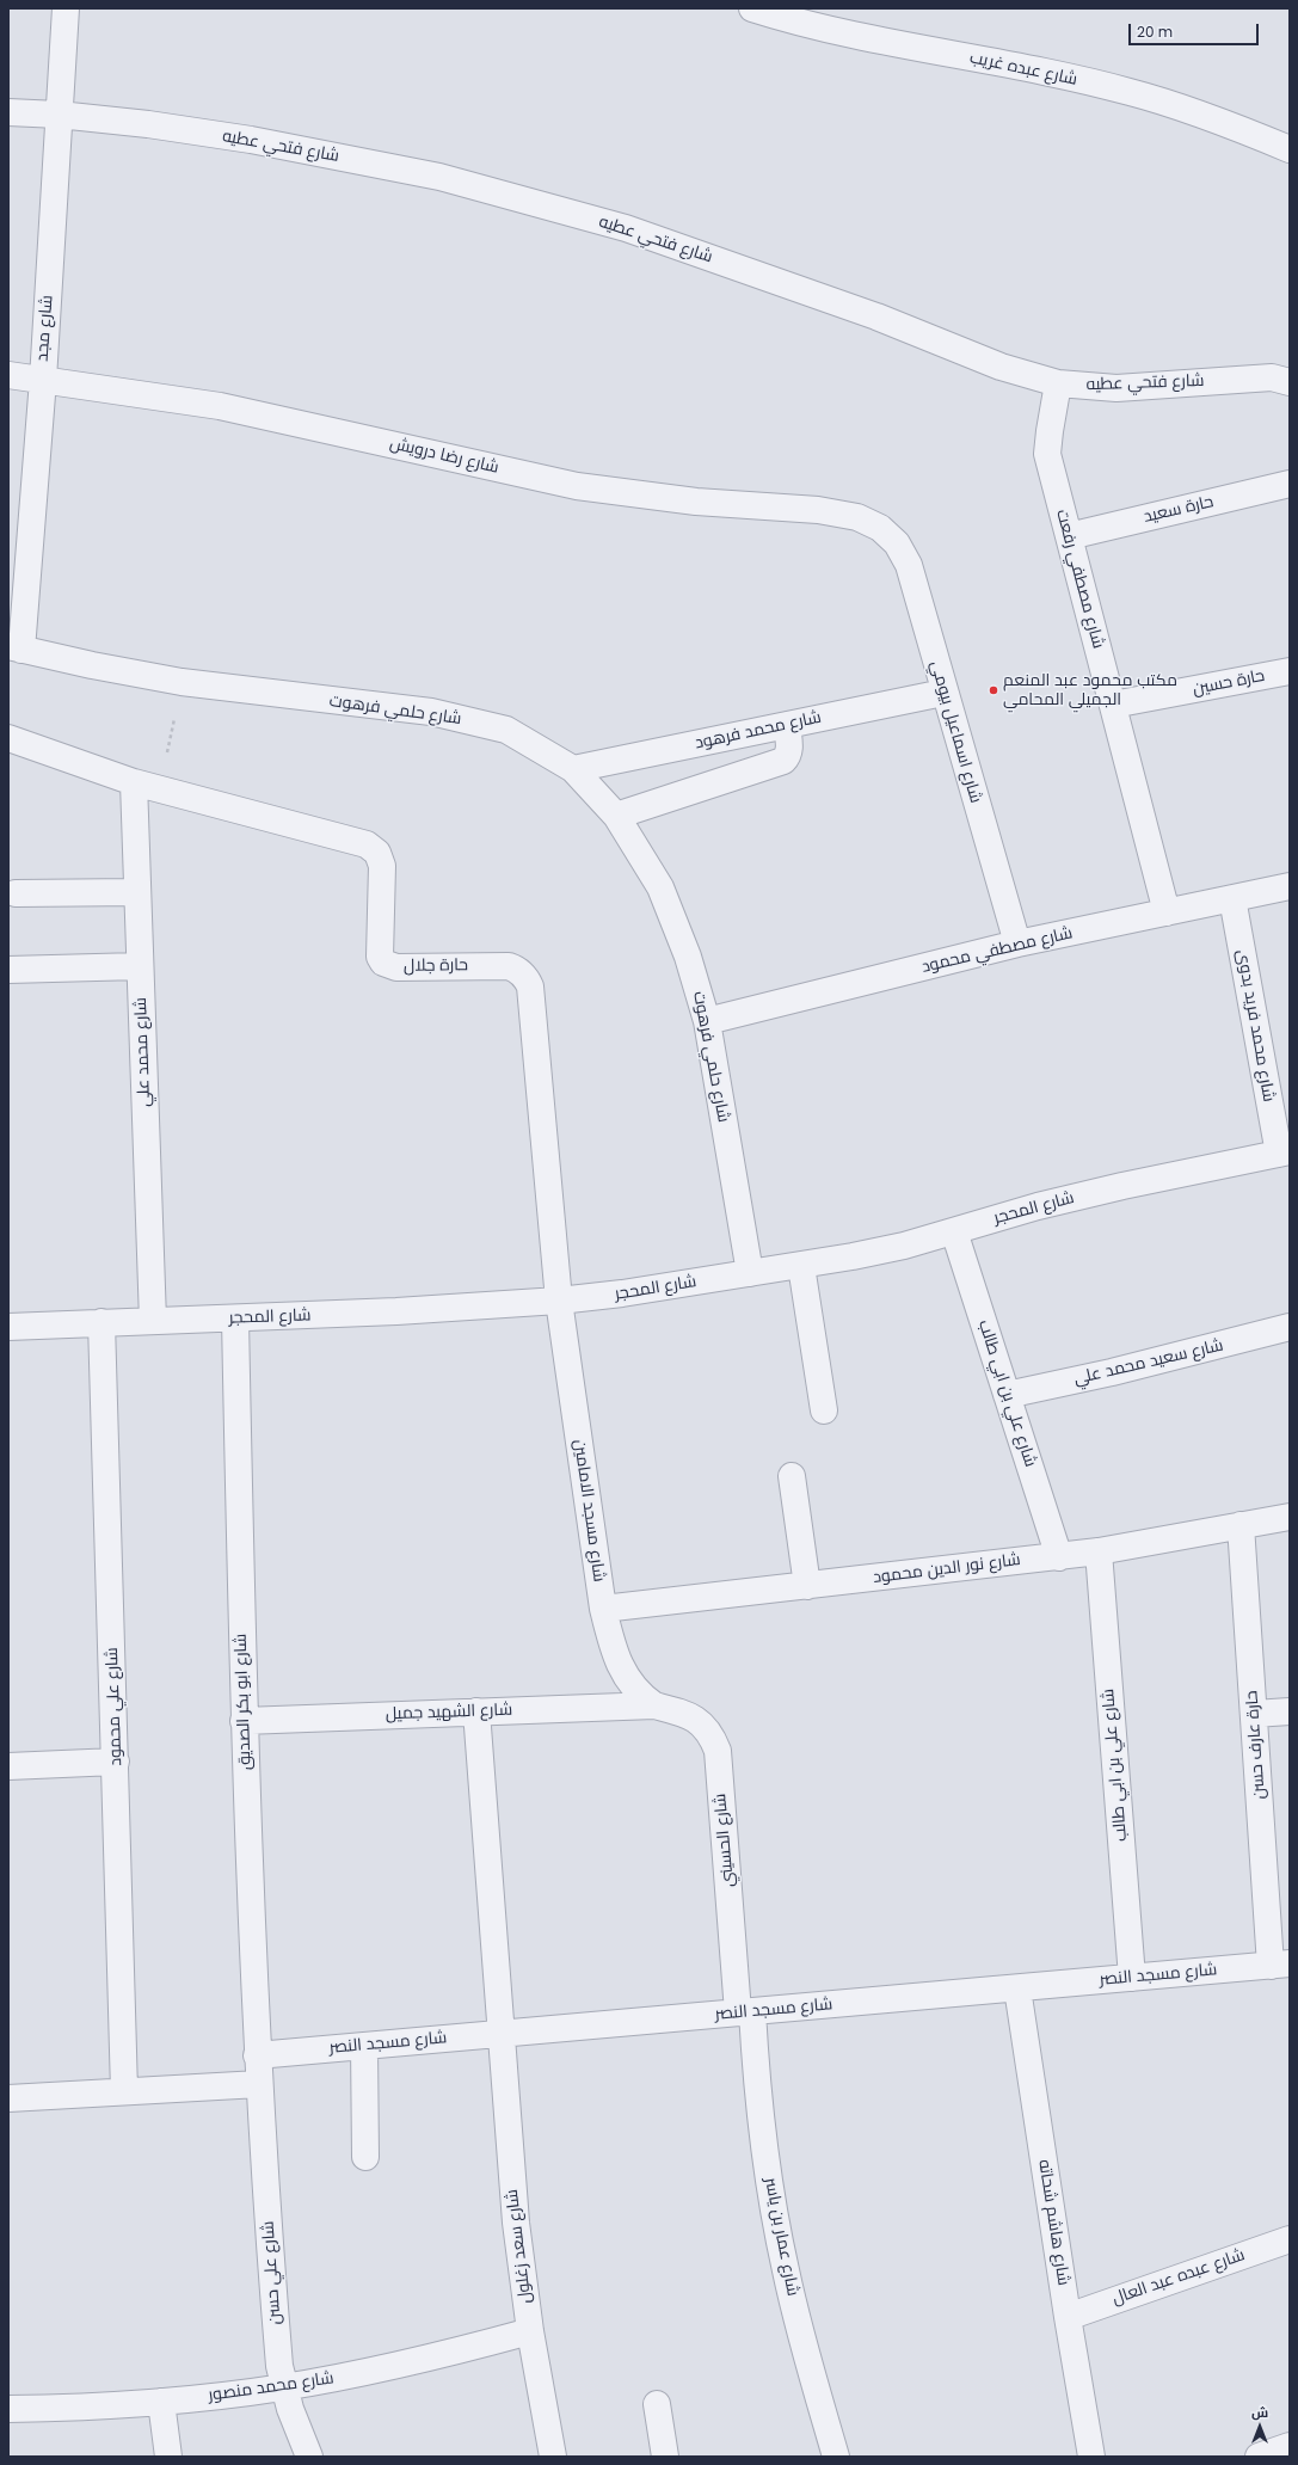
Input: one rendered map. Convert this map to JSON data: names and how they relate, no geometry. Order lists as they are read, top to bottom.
{
  "streets": {
    "street": [
      "شارع عبده غريب",
      "شارع فتحي عطيه",
      "شارع مجد",
      "شارع رضا درويش",
      "حارة سعيد",
      "شارع مصطفي رفعت",
      "حارة حسين",
      "شارع حلمي فرهوت",
      "شارع محمد فرهود",
      "شارع اسماعيل بيومي",
      "شارع مصطفي محمود",
      "حارة جلال",
      "شارع محمد فريد بدوى",
      "شارع محمد علي",
      "شارع المحجر",
      "شارع سعيد محمد علي",
      "شارع علي بن ابي طالب",
      "شارع مسجد الامامين",
      "شارع نور الدين محمود",
      "شارع ابو بكر الصديق",
      "شارع علي محمود",
      "شارع الشهيد جميل",
      "حارة عارف حسن",
      "شارع الحسيني",
      "شارع مسجد النصر",
      "شارع هاشم شحاته",
      "شارع عمار بن ياسر",
      "شارع سعد زغلول",
      "شارع علي حسن",
      "شارع عبده عبد العال",
      "شارع محمد منصور"
    ]
  },
  "crossings": [
    ["شارع فتحي عطيه", "شارع مجد"],
    ["شارع فتحي عطيه", "شارع مصطفي رفعت"],
    ["شارع مجد", "شارع رضا درويش"],
    ["شارع مجد", "شارع حلمي فرهوت"],
    ["شارع رضا درويش", "شارع اسماعيل بيومي"],
    ["حارة سعيد", "شارع مصطفي رفعت"],
    ["شارع مصطفي رفعت", "حارة حسين"],
    ["شارع مصطفي رفعت", "شارع مصطفي محمود"],
    ["شارع حلمي فرهوت", "شارع محمد فرهود"],
    ["شارع حلمي فرهوت", "شارع مصطفي محمود"],
    ["شارع حلمي فرهوت", "شارع المحجر"],
    ["شارع محمد فرهود", "شارع اسماعيل بيومي"],
    ["شارع اسماعيل بيومي", "شارع مصطفي محمود"],
    ["شارع مصطفي محمود", "شارع محمد فريد بدوى"],
    ["حارة جلال", "شارع محمد علي"],
    ["حارة جلال", "شارع المحجر"],
    ["حارة جلال", "شارع مسجد الامامين"],
    ["شارع محمد فريد بدوى", "شارع المحجر"],
    ["شارع محمد علي", "شارع المحجر"],
    ["شارع المحجر", "شارع علي بن ابي طالب"],
    ["شارع المحجر", "شارع مسجد الامامين"],
    ["شارع المحجر", "شارع ابو بكر الصديق"],
    ["شارع المحجر", "شارع علي محمود"],
    ["شارع سعيد محمد علي", "شارع علي بن ابي طالب"],
    ["شارع علي بن ابي طالب", "شارع نور الدين محمود"],
    ["شارع علي بن ابي طالب", "شارع مسجد النصر"],
    ["شارع مسجد الامامين", "شارع نور الدين محمود"],
    ["شارع مسجد الامامين", "شارع الشهيد جميل"],
    ["شارع مسجد الامامين", "شارع الحسيني"],
    ["شارع نور الدين محمود", "حارة عارف حسن"],
    ["شارع ابو بكر الصديق", "شارع الشهيد جميل"],
    ["شارع ابو بكر الصديق", "شارع مسجد النصر"],
    ["شارع ابو بكر الصديق", "شارع علي حسن"],
    ["شارع الشهيد جميل", "شارع الحسيني"],
    ["شارع الشهيد جميل", "شارع سعد زغلول"],
    ["حارة عارف حسن", "شارع مسجد النصر"],
    ["شارع الحسيني", "شارع مسجد النصر"],
    ["شارع الحسيني", "شارع عمار بن ياسر"],
    ["شارع مسجد النصر", "شارع هاشم شحاته"],
    ["شارع مسجد النصر", "شارع عمار بن ياسر"],
    ["شارع مسجد النصر", "شارع سعد زغلول"],
    ["شارع هاشم شحاته", "شارع عبده عبد العال"],
    ["شارع سعد زغلول", "شارع محمد منصور"],
    ["شارع علي حسن", "شارع محمد منصور"]
  ],
  "places": ["مكتب محمود عبد المنعم الجميلي المحامي"],
  "scale_bar": "20 m",
  "north": "top"
}
